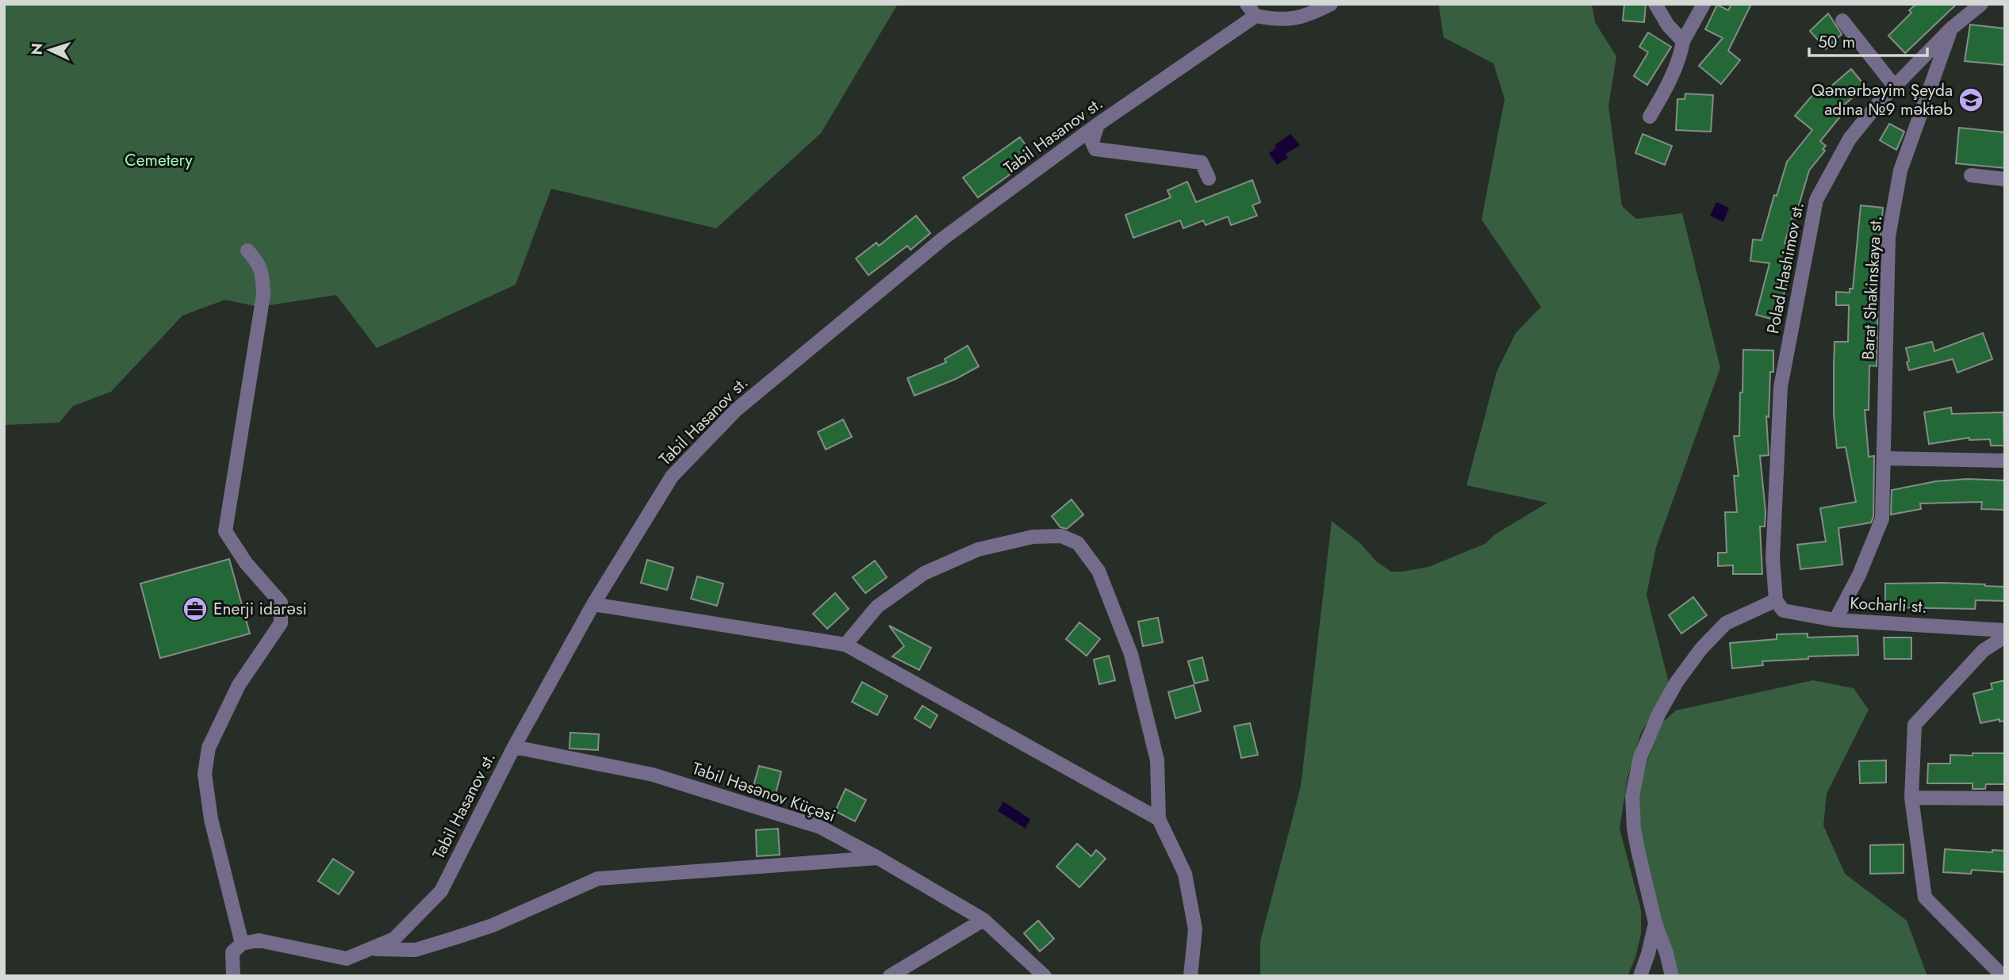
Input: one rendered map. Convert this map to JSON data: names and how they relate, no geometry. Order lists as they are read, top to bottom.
{
  "streets": {
    "street": [
      "Tabil Hasanov st.",
      "Polad Hashimov st.",
      "Barat Shakinskaya st.",
      "Kocharli st.",
      "Tabil Həsənov Küçəsi"
    ]
  },
  "crossings": [
    ["Tabil Hasanov st.", "Tabil Həsənov Küçəsi"],
    ["Polad Hashimov st.", "Barat Shakinskaya st."],
    ["Polad Hashimov st.", "Kocharli st."],
    ["Barat Shakinskaya st.", "Kocharli st."]
  ],
  "parks": ["Cemetery"],
  "places": {
    "school or university": ["Qəmərbəyim Şeyda adına №9 məktəb"],
    "office": ["Enerji idarəsi"]
  },
  "scale_bar": "50 m",
  "north": "left"
}
